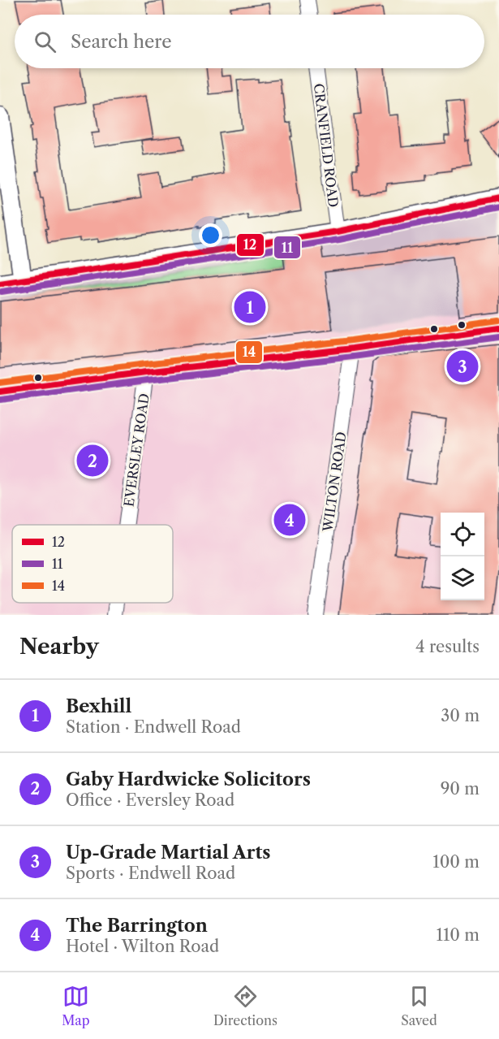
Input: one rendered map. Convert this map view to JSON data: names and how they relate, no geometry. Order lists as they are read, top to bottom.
{
  "streets": {
    "street": ["CRANFIELD ROAD", "EVERSLEY ROAD", "WILTON ROAD"]
  },
  "lines": ["transit line 12", "transit line 11", "transit line 14"],
  "legend": ["12", "11", "14"],
  "page": {
    "search": "Search here",
    "pins": [
      "1",
      "3",
      "2",
      "4"
    ],
    "heading": ["Nearby", "4 results"],
    "list": [
      {
        "mark": "1",
        "name": "Bexhill",
        "note": "Station · Endwell Road",
        "value": "30 m"
      },
      {
        "mark": "2",
        "name": "Gaby Hardwicke Solicitors",
        "note": "Office · Eversley Road",
        "value": "90 m"
      },
      {
        "mark": "3",
        "name": "Up-Grade Martial Arts",
        "note": "Sports · Endwell Road",
        "value": "100 m"
      },
      {
        "mark": "4",
        "name": "The Barrington",
        "note": "Hotel · Wilton Road",
        "value": "110 m"
      }
    ],
    "nav": ["Map", "Directions", "Saved"]
  }
}
